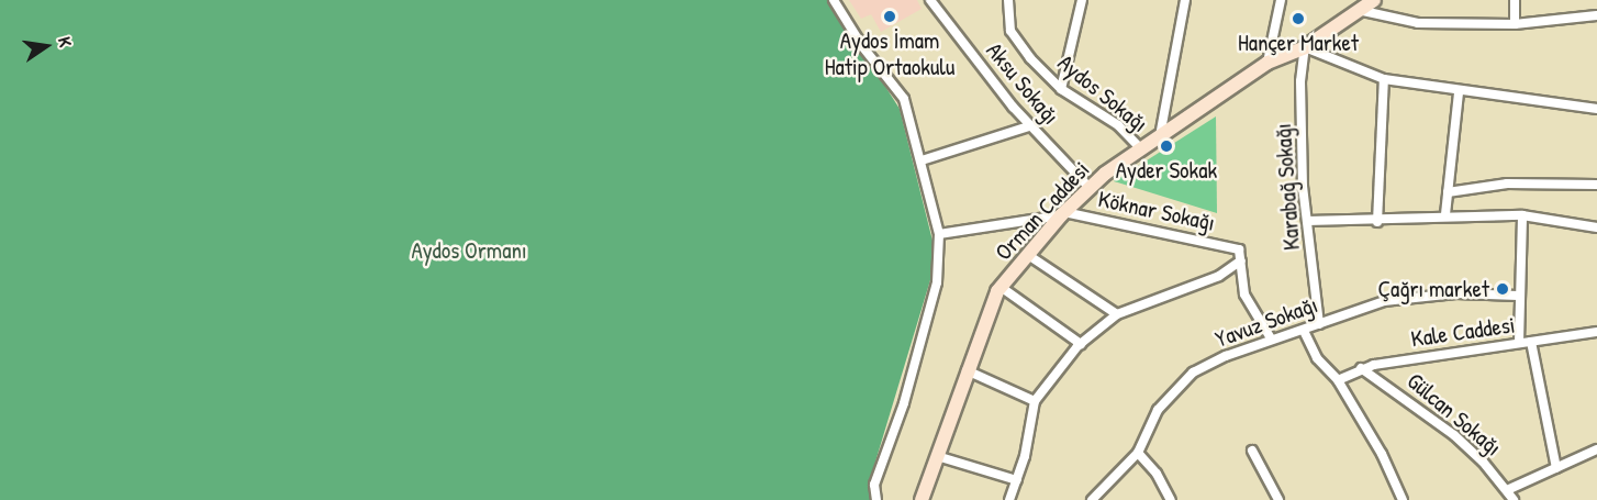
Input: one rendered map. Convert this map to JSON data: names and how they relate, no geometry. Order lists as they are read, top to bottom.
{
  "streets": {
    "street": [
      "Aksu Sokağı",
      "Aydos Sokağı",
      "Karabağ Sokağı",
      "Orman Caddesi",
      "Köknar Sokağı",
      "Yavuz Sokağı",
      "Kale Caddesi",
      "Gülcan Sokağı"
    ]
  },
  "crossings": [
    ["Aksu Sokağı", "Orman Caddesi"],
    ["Aydos Sokağı", "Orman Caddesi"],
    ["Karabağ Sokağı", "Orman Caddesi"],
    ["Karabağ Sokağı", "Yavuz Sokağı"],
    ["Orman Caddesi", "Köknar Sokağı"],
    ["Kale Caddesi", "Gülcan Sokağı"]
  ],
  "parks": ["Aydos Ormanı"],
  "places": [
    "Aydos İmam Hatip Ortaokulu",
    "Hançer Market",
    "Ayder Sokak",
    "Çağrı market"
  ],
  "north": "right"
}
